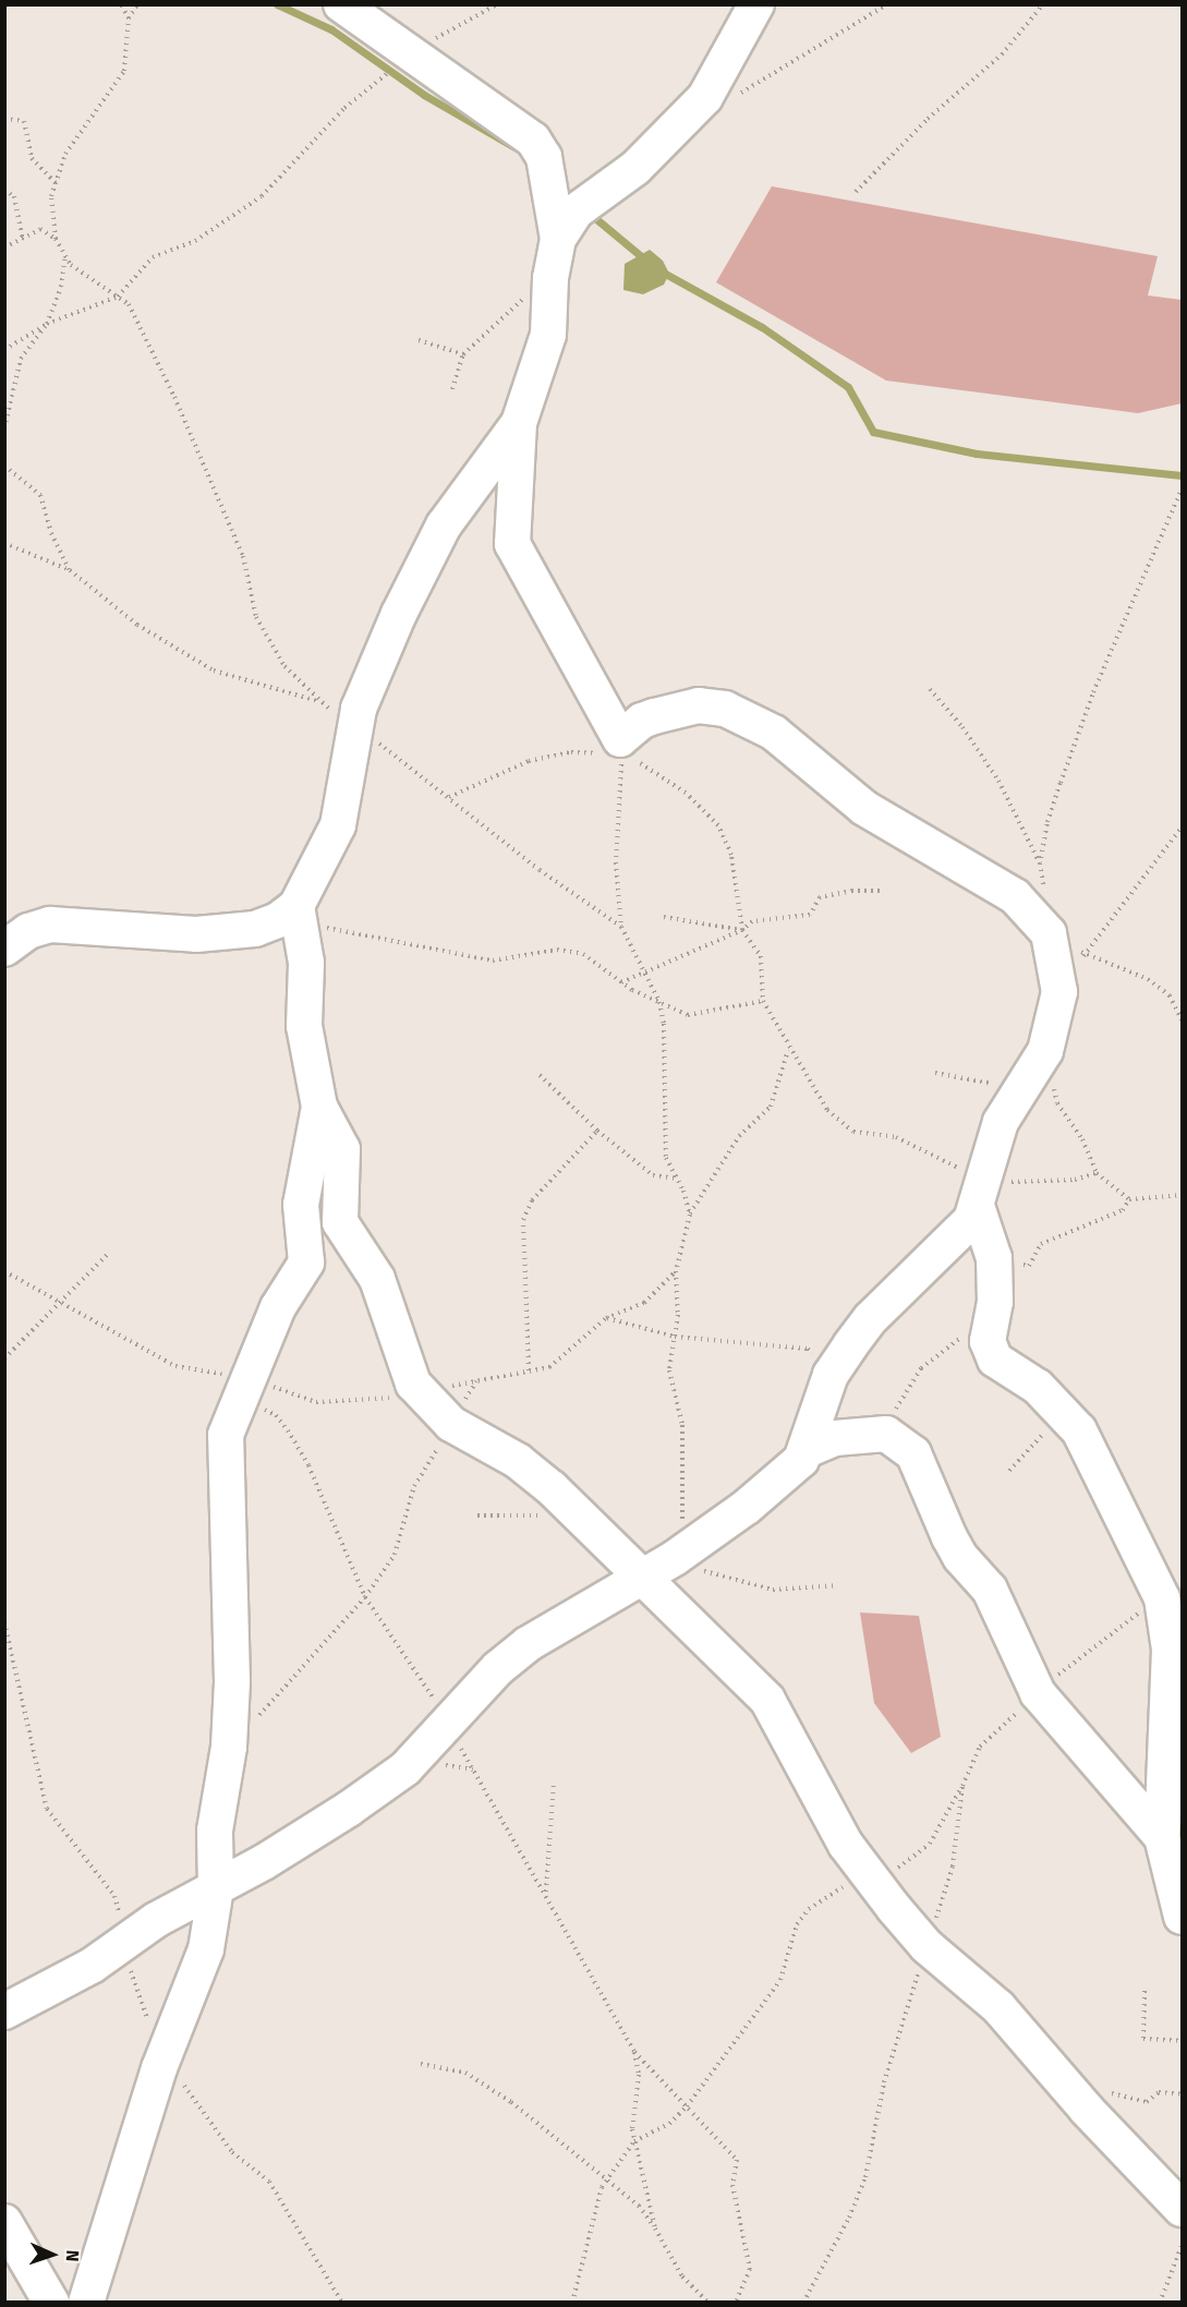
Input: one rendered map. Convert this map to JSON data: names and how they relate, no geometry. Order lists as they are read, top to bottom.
{
  "north": "right"
}
